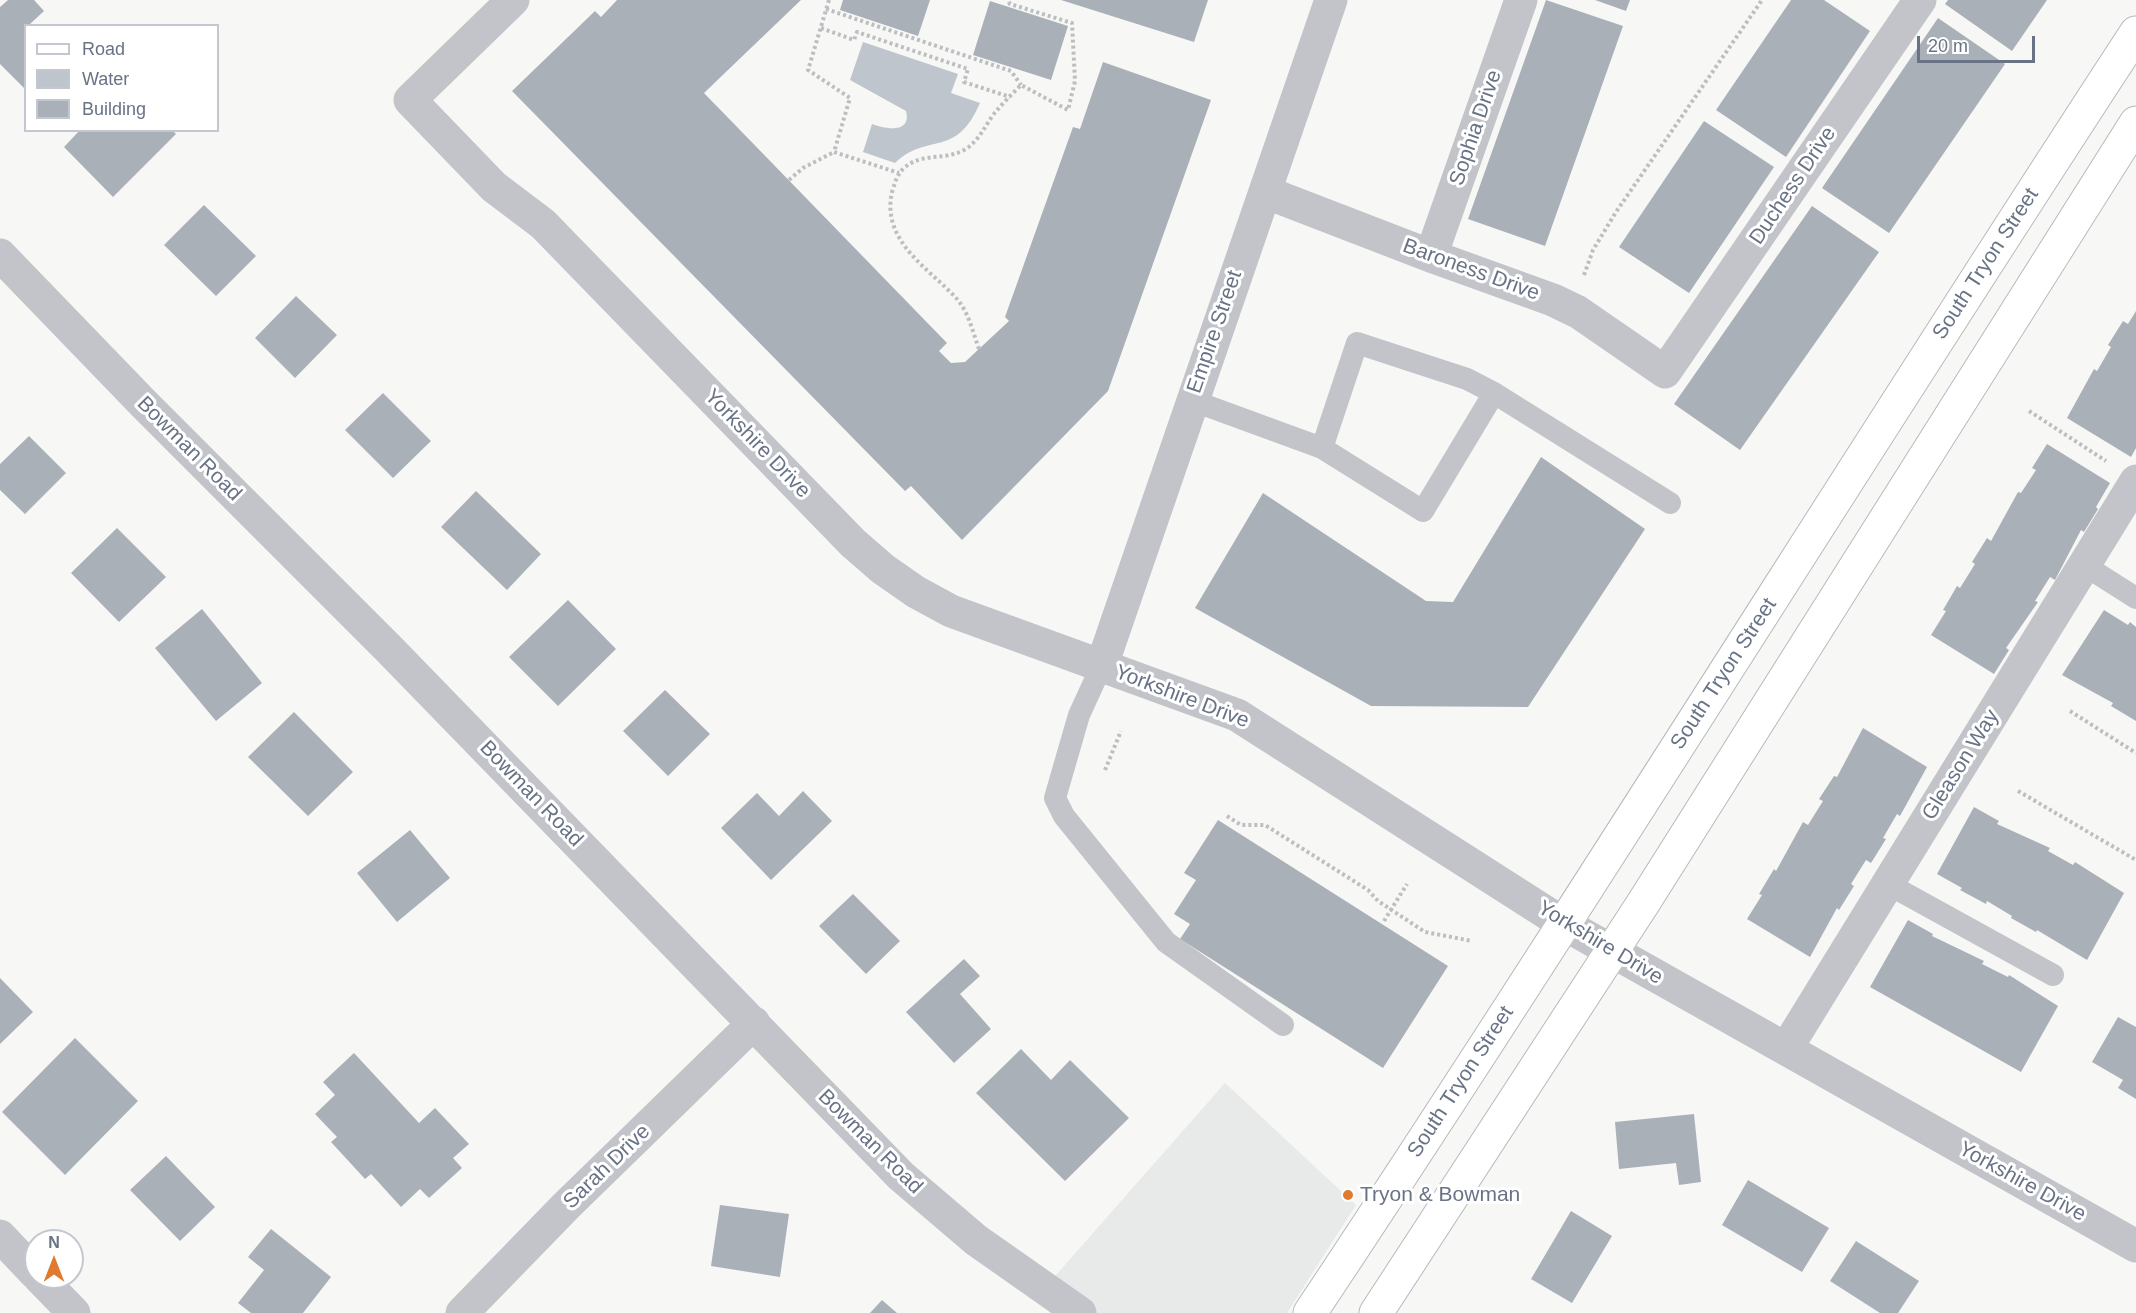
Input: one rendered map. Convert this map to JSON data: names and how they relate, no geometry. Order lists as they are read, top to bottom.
{
  "streets": {
    "main road": ["South Tryon Street"],
    "street": [
      "Sophia Drive",
      "Duchess Drive",
      "Baroness Drive",
      "Empire Street",
      "Yorkshire Drive",
      "Bowman Road",
      "Gleason Way",
      "Sarah Drive"
    ]
  },
  "crossings": [
    ["Sophia Drive", "Baroness Drive"],
    ["Duchess Drive", "Baroness Drive"],
    ["South Tryon Street", "Yorkshire Drive"],
    ["Baroness Drive", "Empire Street"],
    ["Empire Street", "Yorkshire Drive"],
    ["Yorkshire Drive", "Gleason Way"],
    ["Bowman Road", "Sarah Drive"]
  ],
  "places": ["Tryon & Bowman"],
  "legend": ["Road", "Water", "Building"],
  "scale_bar": "20 m",
  "north": "top"
}
